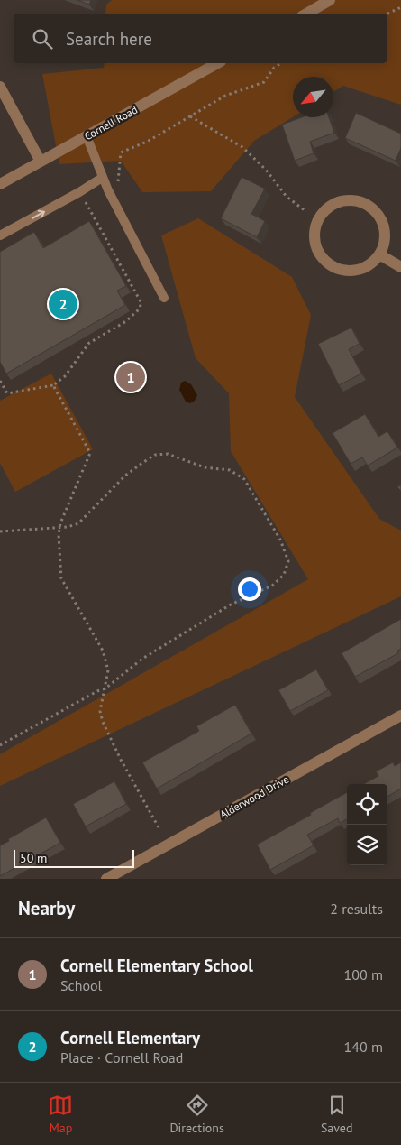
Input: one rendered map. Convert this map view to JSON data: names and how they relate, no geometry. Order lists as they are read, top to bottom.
{
  "streets": {
    "street": ["Cornell Road", "Alderwood Drive"]
  },
  "scale_bar": "50 m",
  "north": "bottom left",
  "page": {
    "search": "Search here",
    "pins": ["2", "1"],
    "scale": "50 m",
    "heading": ["Nearby", "2 results"],
    "list": [
      {
        "mark": "1",
        "name": "Cornell Elementary School",
        "note": "School",
        "value": "100 m"
      },
      {
        "mark": "2",
        "name": "Cornell Elementary",
        "note": "Place · Cornell Road",
        "value": "140 m"
      }
    ],
    "nav": ["Map", "Directions", "Saved"]
  }
}
